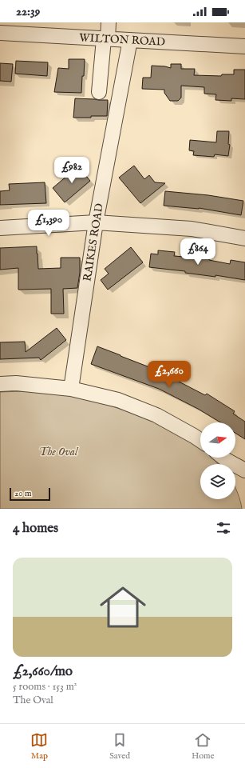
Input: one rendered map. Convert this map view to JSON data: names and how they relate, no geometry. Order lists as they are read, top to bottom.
{
  "streets": {
    "street": ["WILTON ROAD", "RAIKES ROAD"]
  },
  "crossings": [
    ["WILTON ROAD", "RAIKES ROAD"]
  ],
  "parks": ["The Oval"],
  "scale_bar": "20 m",
  "north": "right",
  "page": {
    "status": "22:39",
    "price": [
      "£982",
      "£1,390",
      "£864",
      "£2,660"
    ],
    "scale": "20 m",
    "heading": "4 homes",
    "list": [
      {
        "name": "£2,660/mo",
        "note": "5 rooms · 153 m² · The Oval"
      }
    ],
    "tabs": ["Map", "Saved", "Home"]
  }
}
